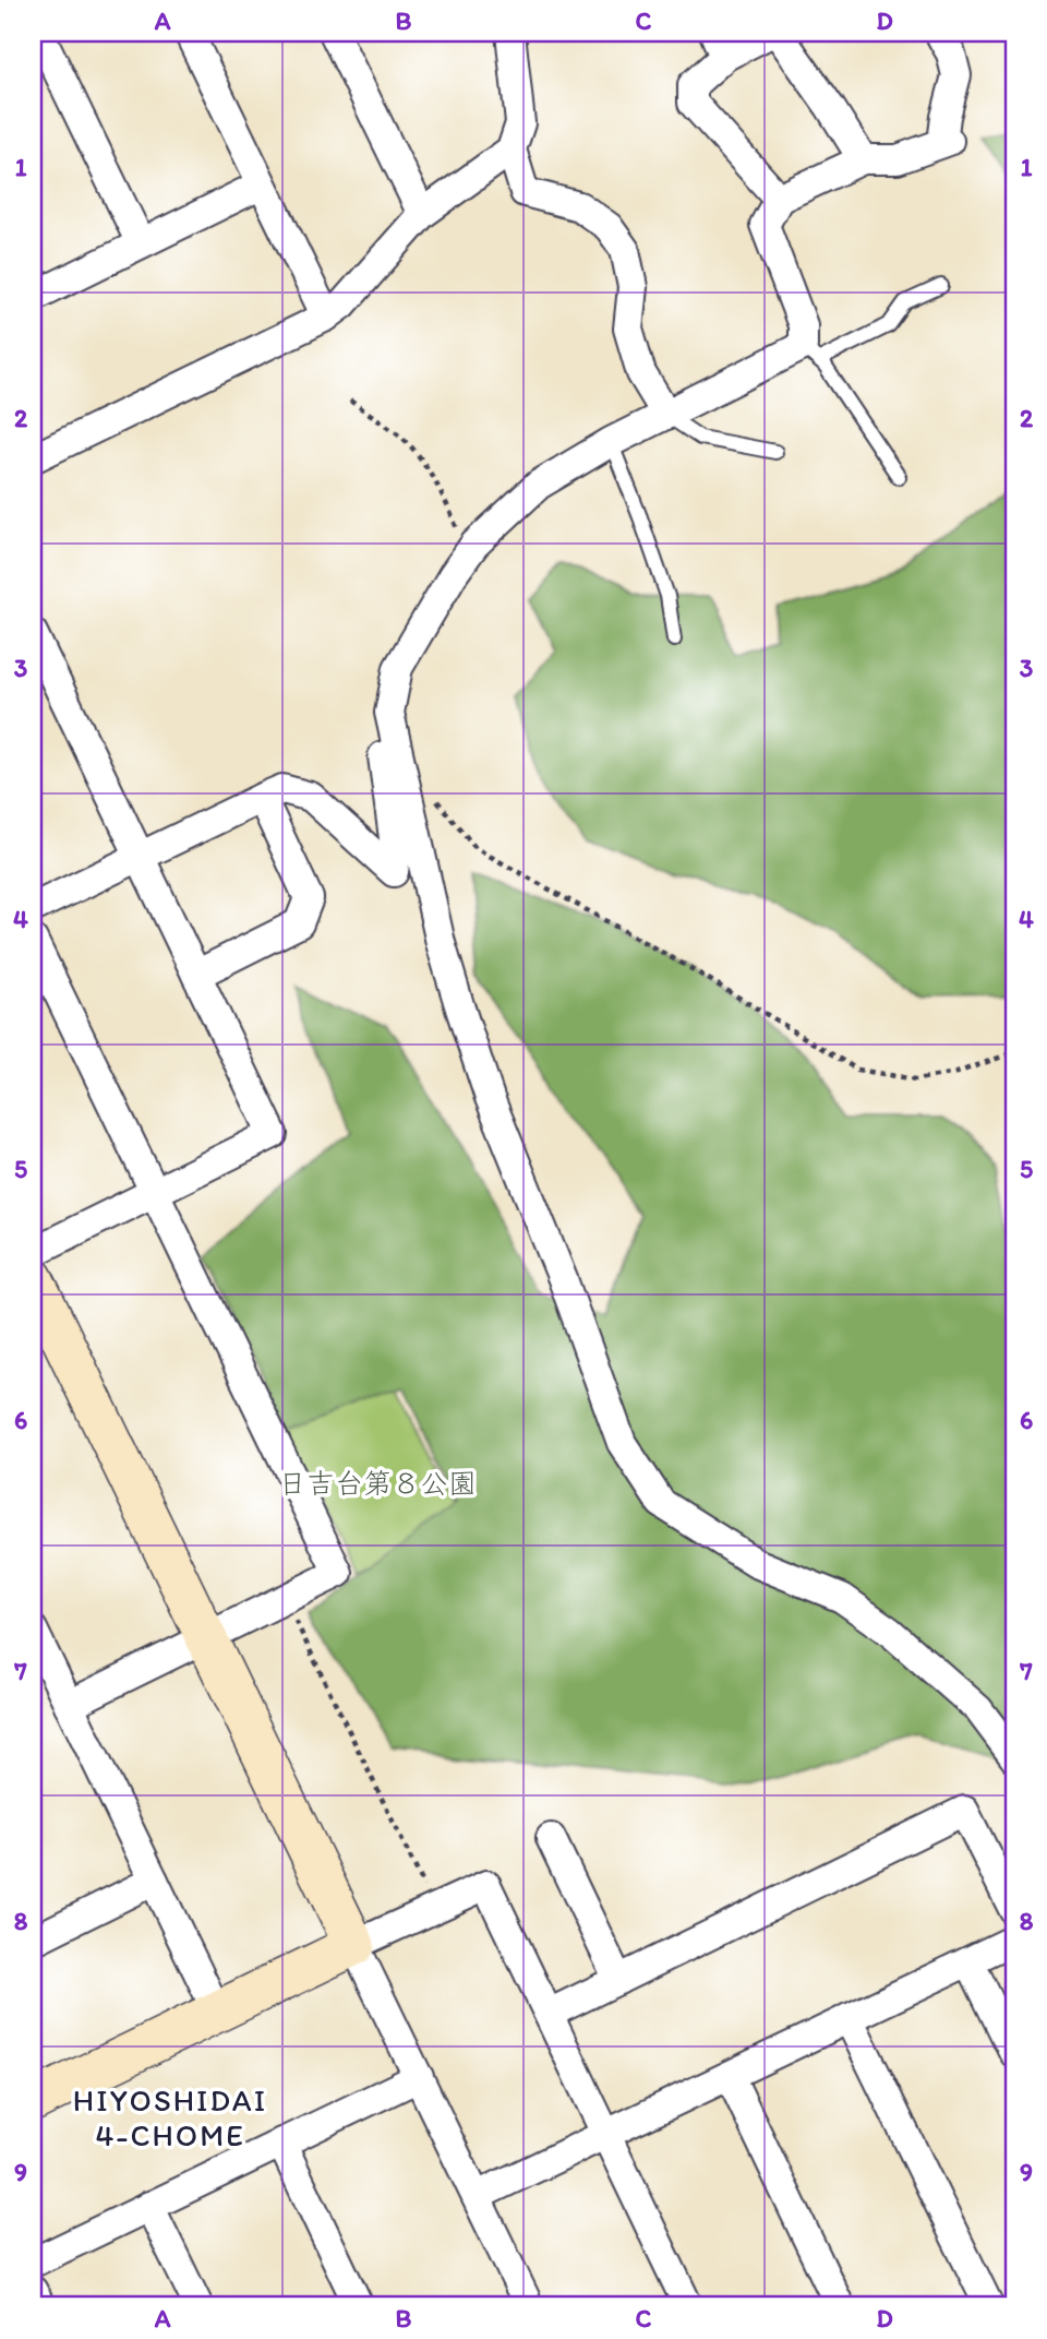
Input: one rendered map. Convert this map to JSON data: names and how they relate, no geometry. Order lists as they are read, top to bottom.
{
  "districts": ["HIYOSHIDAI 4-CHOME"],
  "parks": ["日吉台第８公園"],
  "grid": {
    "columns": [
      "A",
      "B",
      "C",
      "D"
    ],
    "rows": [
      "1",
      "2",
      "3",
      "4",
      "5",
      "6",
      "7",
      "8",
      "9"
    ]
  }
}
